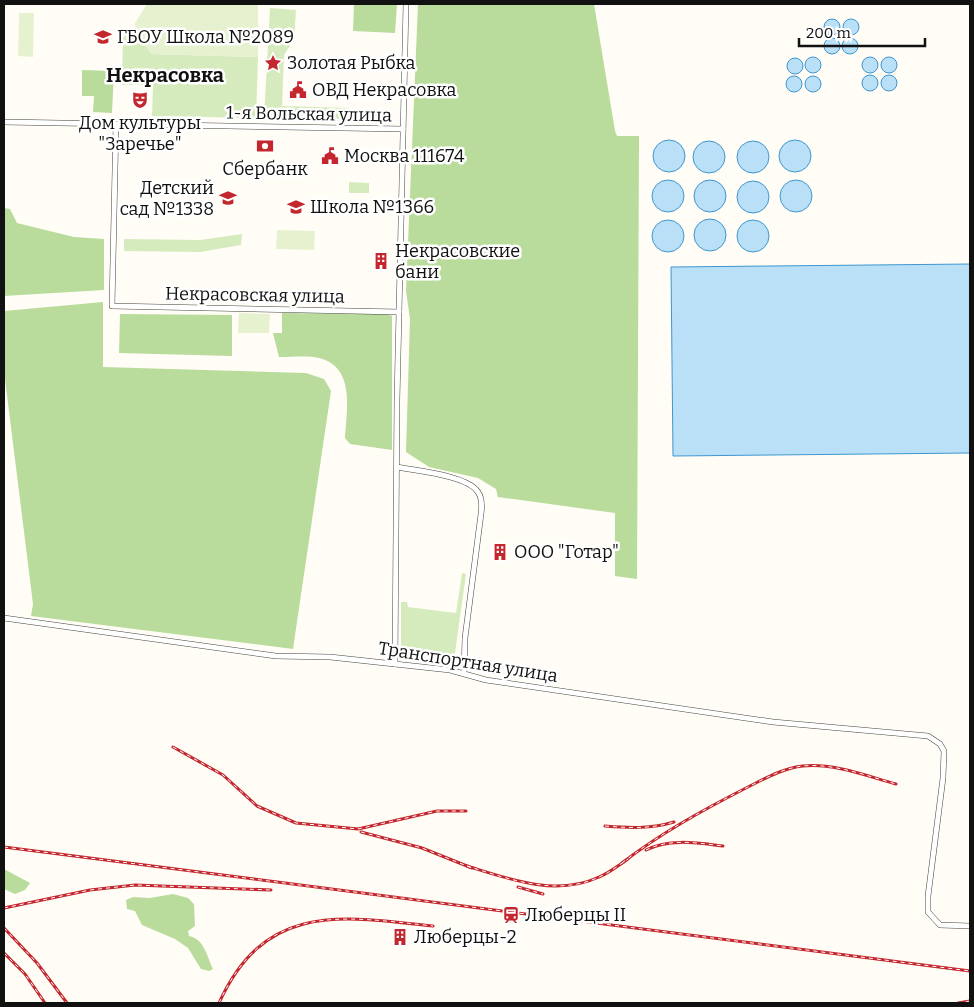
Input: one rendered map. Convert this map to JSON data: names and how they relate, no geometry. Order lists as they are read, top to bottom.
{
  "streets": {
    "street": ["1-я Вольская улица", "Некрасовская улица", "Транспортная улица"]
  },
  "crossings": [
    ["1-я Вольская улица", "Некрасовская улица"]
  ],
  "districts": ["Некрасовка"],
  "places": {
    "school or university": ["ГБОУ Школа №2089", "Детский сад №1338", "Школа №1366"],
    "place": ["Золотая Рыбка"],
    "public building": ["ОВД Некрасовка", "Москва 111674"],
    "theatre": ["Дом культуры \"Заречье\""],
    "bank": ["Сбербанк"],
    "building": ["Некрасовские бани", "ООО \"Готар\"", "Люберцы-2"],
    "station": ["Люберцы II"]
  },
  "scale_bar": "200 m"
}
